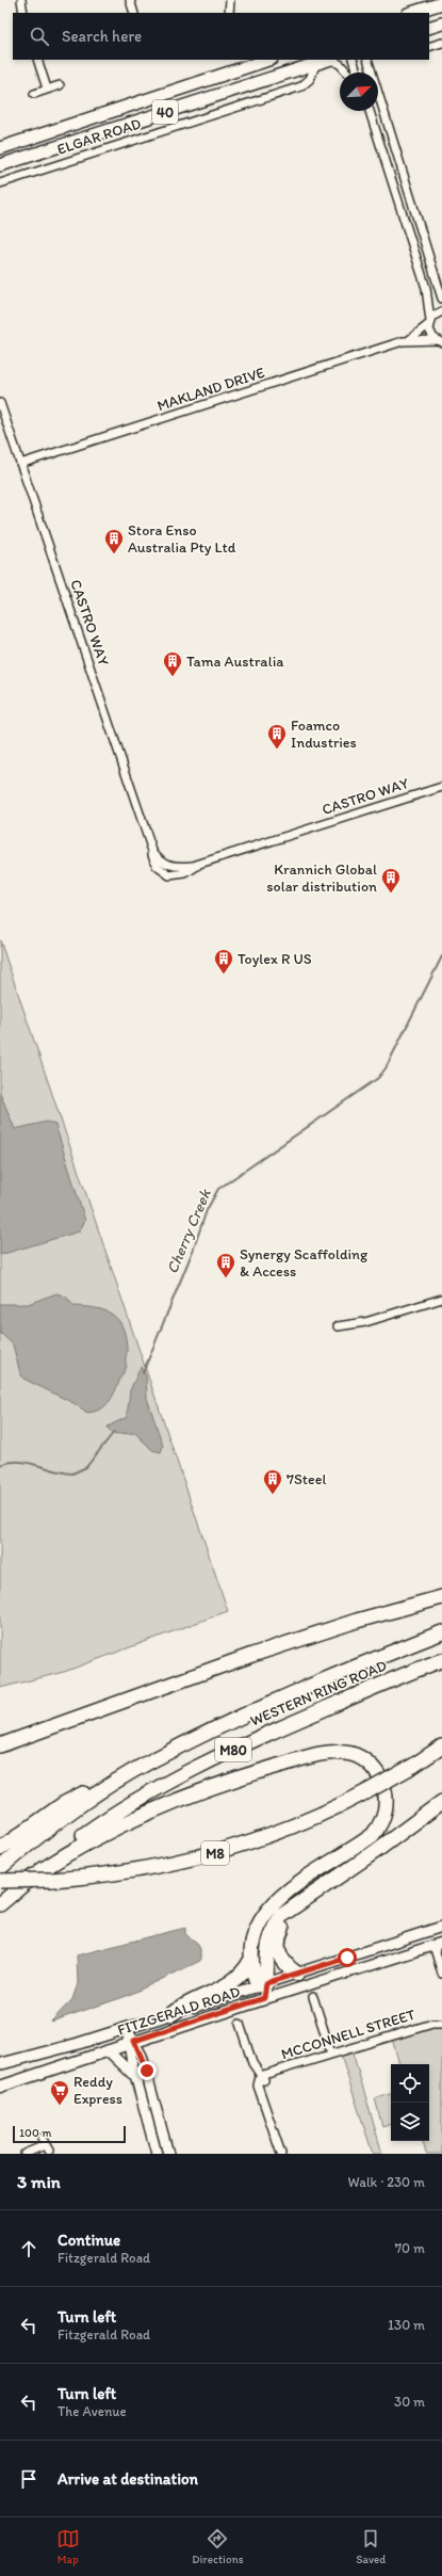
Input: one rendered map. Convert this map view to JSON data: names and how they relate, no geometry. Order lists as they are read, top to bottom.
{
  "streets": {
    "highway": ["WESTERN RING ROAD", "M80", "M8"],
    "main road": ["40", "FITZGERALD ROAD"],
    "street": [
      "ELGAR ROAD",
      "MAKLAND DRIVE",
      "CASTRO WAY",
      "MCCONNELL STREET"
    ]
  },
  "crossings": [
    ["40", "ELGAR ROAD"],
    ["MAKLAND DRIVE", "CASTRO WAY"]
  ],
  "water": ["Cherry Creek"],
  "places": {
    "building": [
      "Stora Enso Australia Pty Ltd",
      "Tama Australia",
      "Foamco Industries",
      "Krannich Global solar distribution",
      "Toylex R US",
      "Synergy Scaffolding & Access",
      "7Steel"
    ],
    "supermarket": ["Reddy Express"]
  },
  "scale_bar": "100 m",
  "north": "top right",
  "page": {
    "search": "Search here",
    "scale": "100 m",
    "heading": ["3 min", "Walk · 230 m"],
    "list": [
      ["Continue", "Fitzgerald Road", "70 m"],
      ["Turn left", "Fitzgerald Road", "130 m"],
      ["Turn left", "The Avenue", "30 m"],
      "Arrive at destination"
    ],
    "nav": ["Map", "Directions", "Saved"]
  }
}
